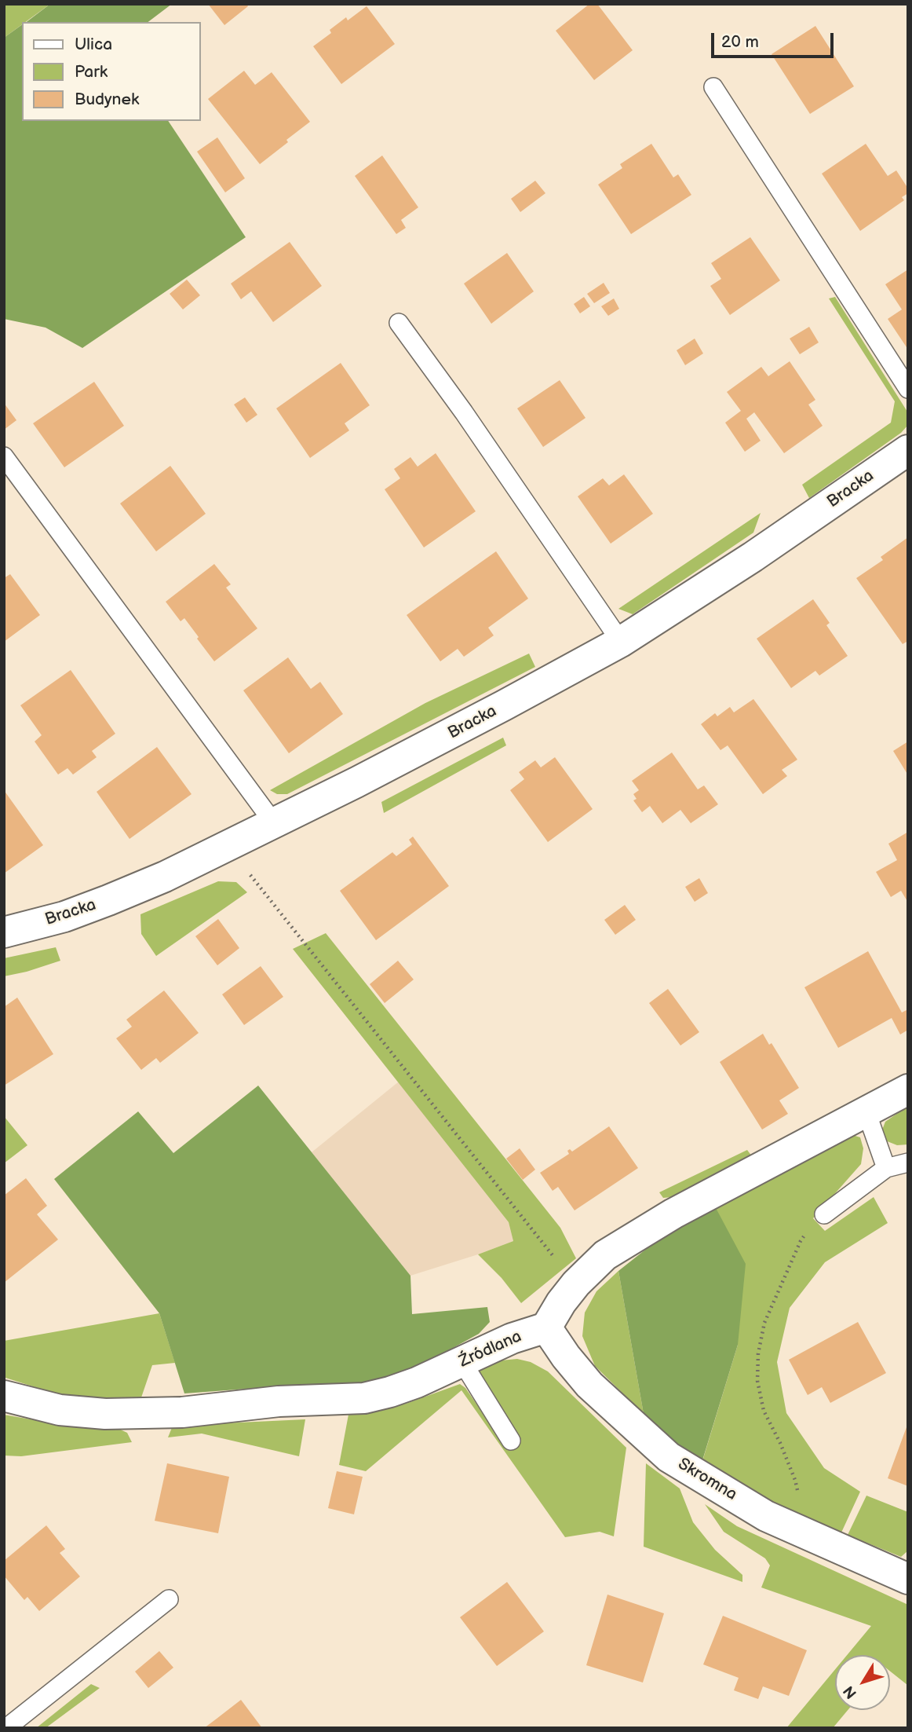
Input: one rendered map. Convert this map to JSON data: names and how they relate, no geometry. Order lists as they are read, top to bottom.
{
  "streets": {
    "street": ["Bracka", "Źródlana", "Skromna"]
  },
  "crossings": [
    ["Źródlana", "Skromna"]
  ],
  "legend": ["Ulica", "Park", "Budynek"],
  "scale_bar": "20 m",
  "north": "bottom left"
}
